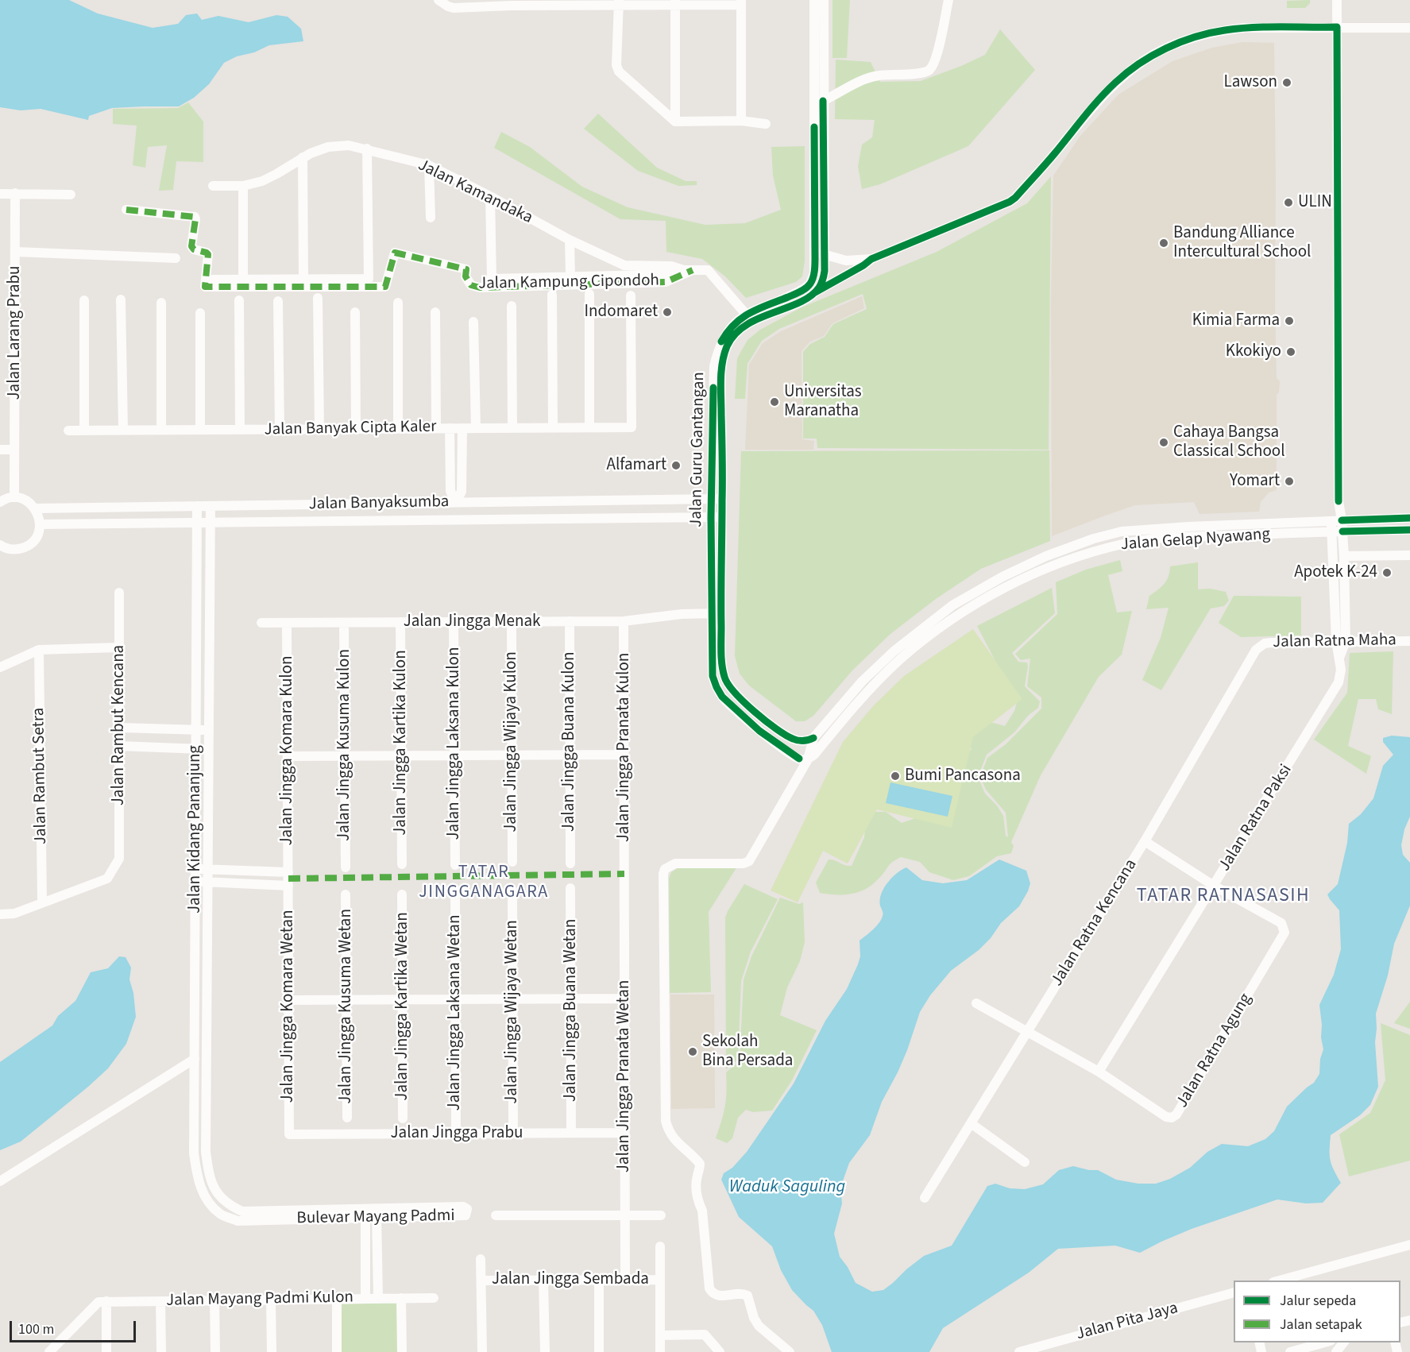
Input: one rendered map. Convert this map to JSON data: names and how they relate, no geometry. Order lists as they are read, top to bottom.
{
  "streets": {
    "street": [
      "Jalan Kamandaka",
      "Jalan Kampung Cipondoh",
      "Jalan Larang Prabu",
      "Jalan Banyak Cipta Kaler",
      "Jalan Guru Gantangan",
      "Jalan Banyaksumba",
      "Jalan Gelap Nyawang",
      "Jalan Jingga Menak",
      "Jalan Ratna Maha",
      "Jalan Rambut Kencana",
      "Jalan Jingga Wijaya Kulon",
      "Jalan Jingga Buana Kulon",
      "Jalan Jingga Kartika Kulon",
      "Jalan Jingga Laksana Kulon",
      "Jalan Jingga Kusuma Kulon",
      "Jalan Jingga Pranata Kulon",
      "Jalan Jingga Komara Kulon",
      "Jalan Rambut Setra",
      "Jalan Ratna Paksi",
      "Jalan Kidang Pananjung",
      "Jalan Ratna Kencana",
      "Jalan Jingga Komara Wetan",
      "Jalan Jingga Kusuma Wetan",
      "Jalan Jingga Kartika Wetan",
      "Jalan Jingga Buana Wetan",
      "Jalan Jingga Wijaya Wetan",
      "Jalan Jingga Laksana Wetan",
      "Jalan Ratna Agung",
      "Jalan Jingga Pranata Wetan",
      "Jalan Jingga Prabu",
      "Bulevar Mayang Padmi",
      "Jalan Jingga Sembada",
      "Jalan Mayang Padmi Kulon",
      "Jalan Pita Jaya"
    ]
  },
  "crossings": [
    ["Jalan Kamandaka", "Jalan Kampung Cipondoh"],
    ["Jalan Kamandaka", "Jalan Guru Gantangan"],
    ["Jalan Guru Gantangan", "Jalan Banyaksumba"],
    ["Jalan Guru Gantangan", "Jalan Gelap Nyawang"],
    ["Jalan Guru Gantangan", "Jalan Jingga Menak"],
    ["Jalan Banyaksumba", "Jalan Kidang Pananjung"],
    ["Jalan Jingga Menak", "Jalan Jingga Wijaya Kulon"],
    ["Jalan Jingga Menak", "Jalan Jingga Buana Kulon"],
    ["Jalan Jingga Menak", "Jalan Jingga Kartika Kulon"],
    ["Jalan Jingga Menak", "Jalan Jingga Laksana Kulon"],
    ["Jalan Jingga Menak", "Jalan Jingga Kusuma Kulon"],
    ["Jalan Jingga Menak", "Jalan Jingga Pranata Kulon"],
    ["Jalan Jingga Menak", "Jalan Jingga Komara Kulon"],
    ["Jalan Ratna Maha", "Jalan Ratna Paksi"],
    ["Jalan Ratna Maha", "Jalan Ratna Kencana"],
    ["Jalan Rambut Kencana", "Jalan Rambut Setra"],
    ["Jalan Jingga Pranata Kulon", "Jalan Jingga Pranata Wetan"],
    ["Jalan Jingga Komara Kulon", "Jalan Jingga Komara Wetan"],
    ["Jalan Ratna Paksi", "Jalan Ratna Agung"],
    ["Jalan Kidang Pananjung", "Bulevar Mayang Padmi"],
    ["Jalan Ratna Kencana", "Jalan Ratna Agung"],
    ["Jalan Jingga Komara Wetan", "Jalan Jingga Prabu"],
    ["Jalan Jingga Buana Wetan", "Jalan Jingga Prabu"],
    ["Jalan Jingga Wijaya Wetan", "Jalan Jingga Prabu"],
    ["Jalan Jingga Laksana Wetan", "Jalan Jingga Prabu"],
    ["Jalan Jingga Pranata Wetan", "Jalan Jingga Prabu"],
    ["Jalan Jingga Pranata Wetan", "Jalan Jingga Sembada"]
  ],
  "districts": ["TATAR JINGGANAGARA", "TATAR RATNASASIH"],
  "water": ["Waduk Saguling"],
  "places": [
    "Lawson",
    "ULIN",
    "Bandung Alliance Intercultural School",
    "Indomaret",
    "Kimia Farma",
    "Kkokiyo",
    "Universitas Maranatha",
    "Cahaya Bangsa Classical School",
    "Alfamart",
    "Yomart",
    "Apotek K-24",
    "Bumi Pancasona",
    "Sekolah Bina Persada"
  ],
  "legend": ["Jalur sepeda", "Jalan setapak"],
  "scale_bar": "100 m"
}
